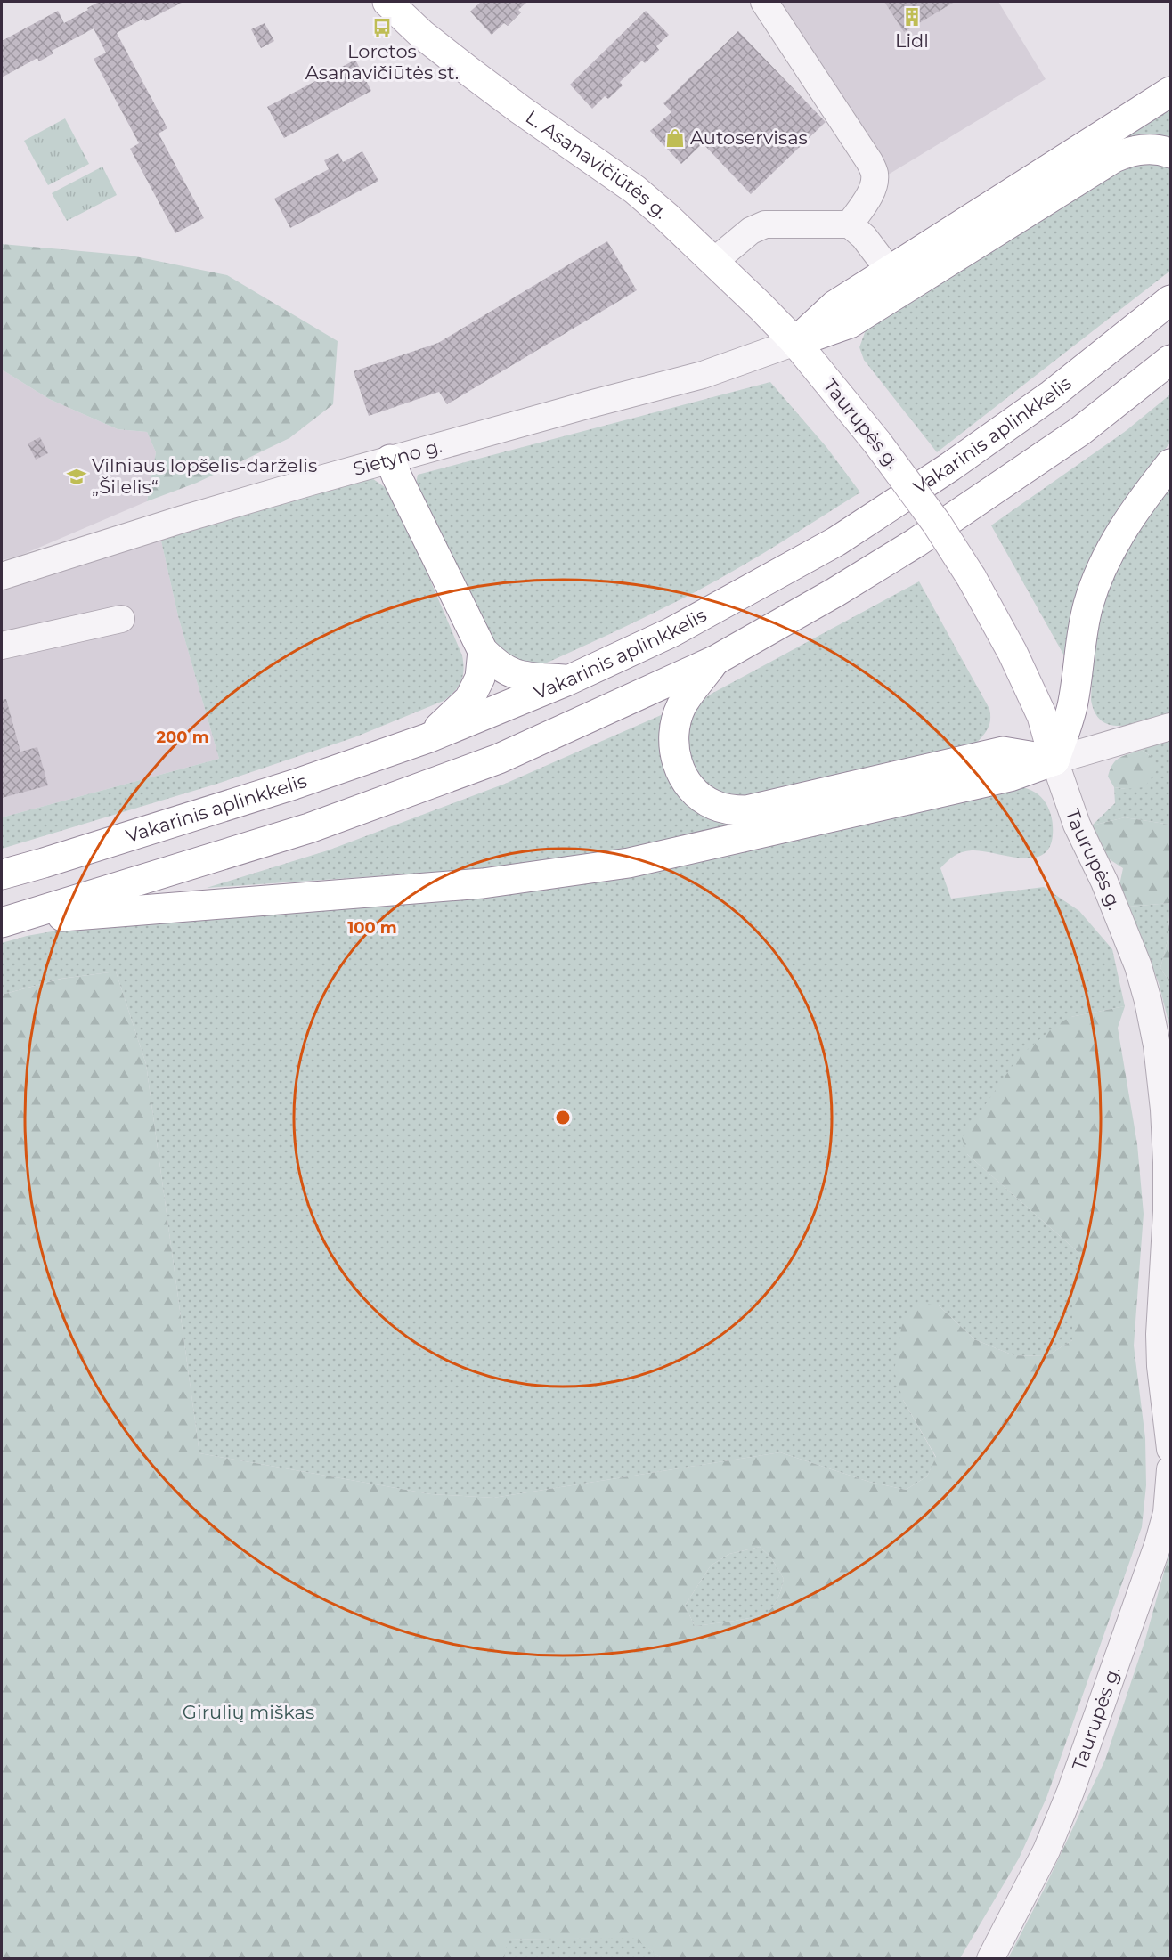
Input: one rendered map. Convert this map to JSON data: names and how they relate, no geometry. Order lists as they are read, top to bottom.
{
  "streets": {
    "main road": ["L. Asanavičiūtės g.", "Taurupės g.", "Vakarinis aplinkkelis"],
    "street": ["Sietyno g."]
  },
  "crossings": [
    ["L. Asanavičiūtės g.", "Taurupės g."],
    ["L. Asanavičiūtės g.", "Sietyno g."],
    ["Taurupės g.", "Sietyno g."]
  ],
  "parks": ["Girulių miškas"],
  "places": {
    "building": ["Lidl"],
    "bus stop": ["Loretos Asanavičiūtės st."],
    "shop": ["Autoservisas"],
    "school or university": ["Vilniaus lopšelis-darželis „Šilelis“"]
  },
  "rings": ["200 m", "100 m"]
}
